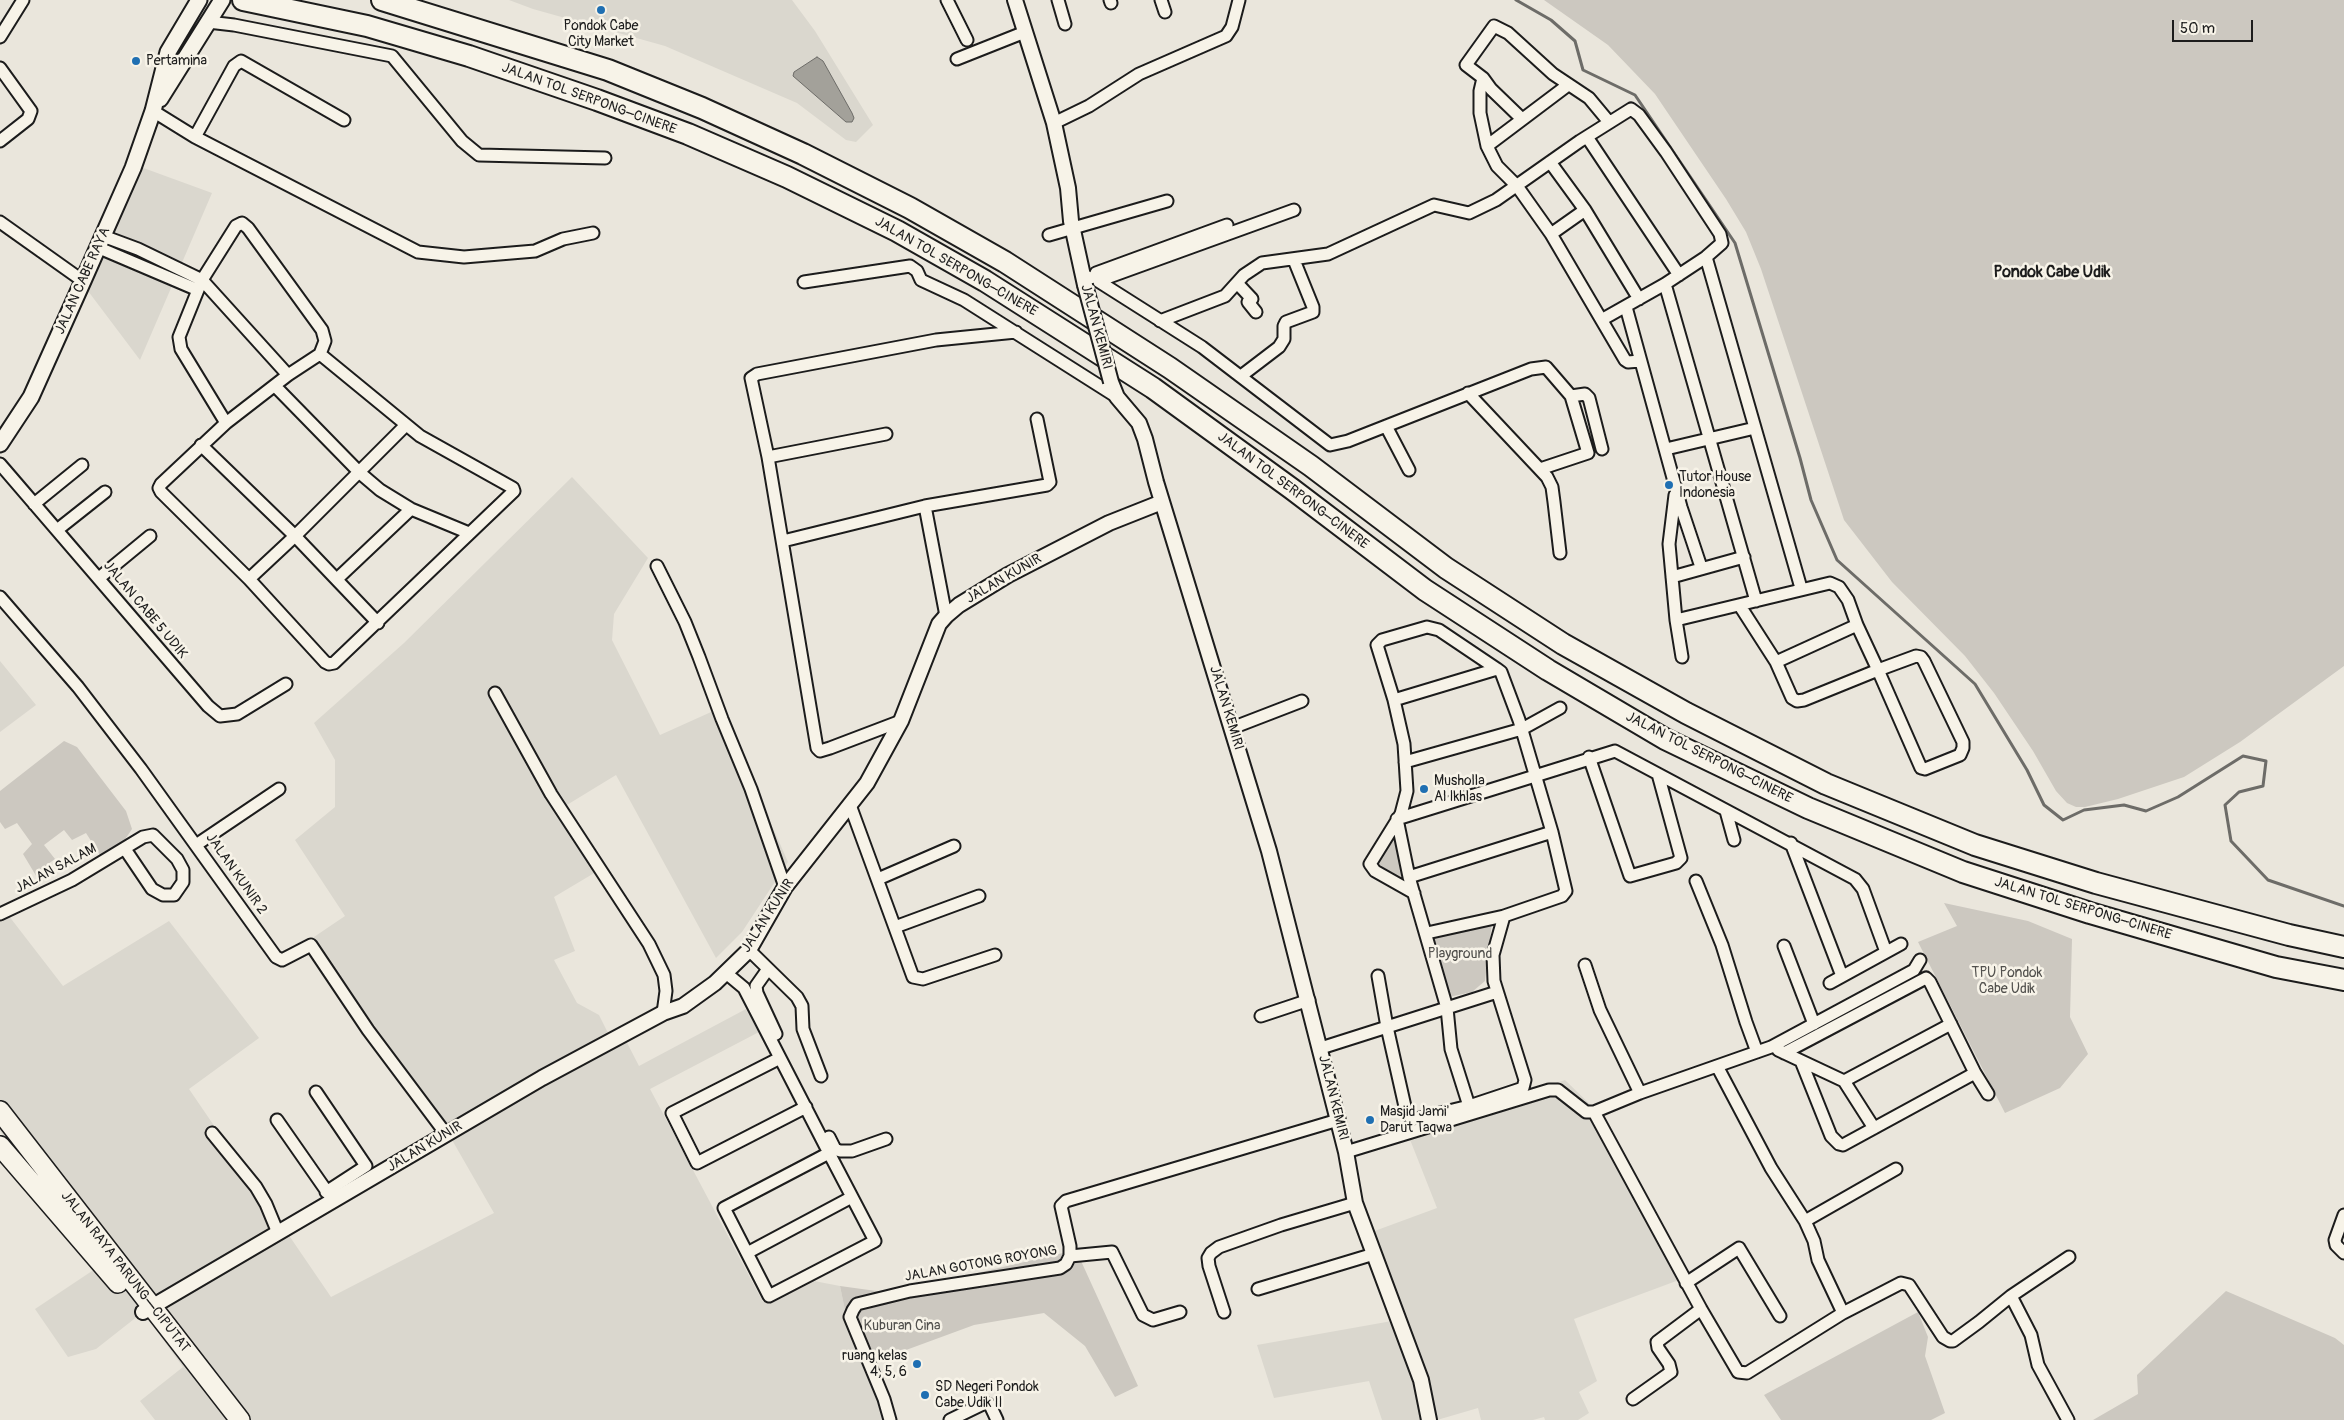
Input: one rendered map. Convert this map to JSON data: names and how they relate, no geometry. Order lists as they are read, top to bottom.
{
  "streets": {
    "highway": ["JALAN TOL SERPONG–CINERE", "JALAN RAYA PARUNG—CIPUTAT"],
    "main road": ["JALAN CABE RAYA"],
    "street": [
      "JALAN KEMIRI",
      "JALAN KUNIR",
      "JALAN CABE 5 UDIK",
      "JALAN SALAM",
      "JALAN KUNIR 2",
      "JALAN GOTONG ROYONG"
    ]
  },
  "crossings": [
    ["JALAN KEMIRI", "JALAN KUNIR"],
    ["JALAN KEMIRI", "JALAN GOTONG ROYONG"],
    ["JALAN KUNIR", "JALAN KUNIR 2"],
    ["JALAN KUNIR", "JALAN RAYA PARUNG—CIPUTAT"]
  ],
  "districts": ["Pondok Cabe Udik"],
  "parks": ["Playground", "TPU Pondok Cabe Udik", "Kuburan Cina"],
  "places": [
    "Pondok Cabe City Market",
    "Pertamina",
    "Tutor House Indonesia",
    "Musholla Al Ikhlas",
    "Masjid Jami' Darut Taqwa",
    "ruang kelas 4, 5, 6",
    "SD Negeri Pondok Cabe Udik II"
  ],
  "scale_bar": "50 m"
}
